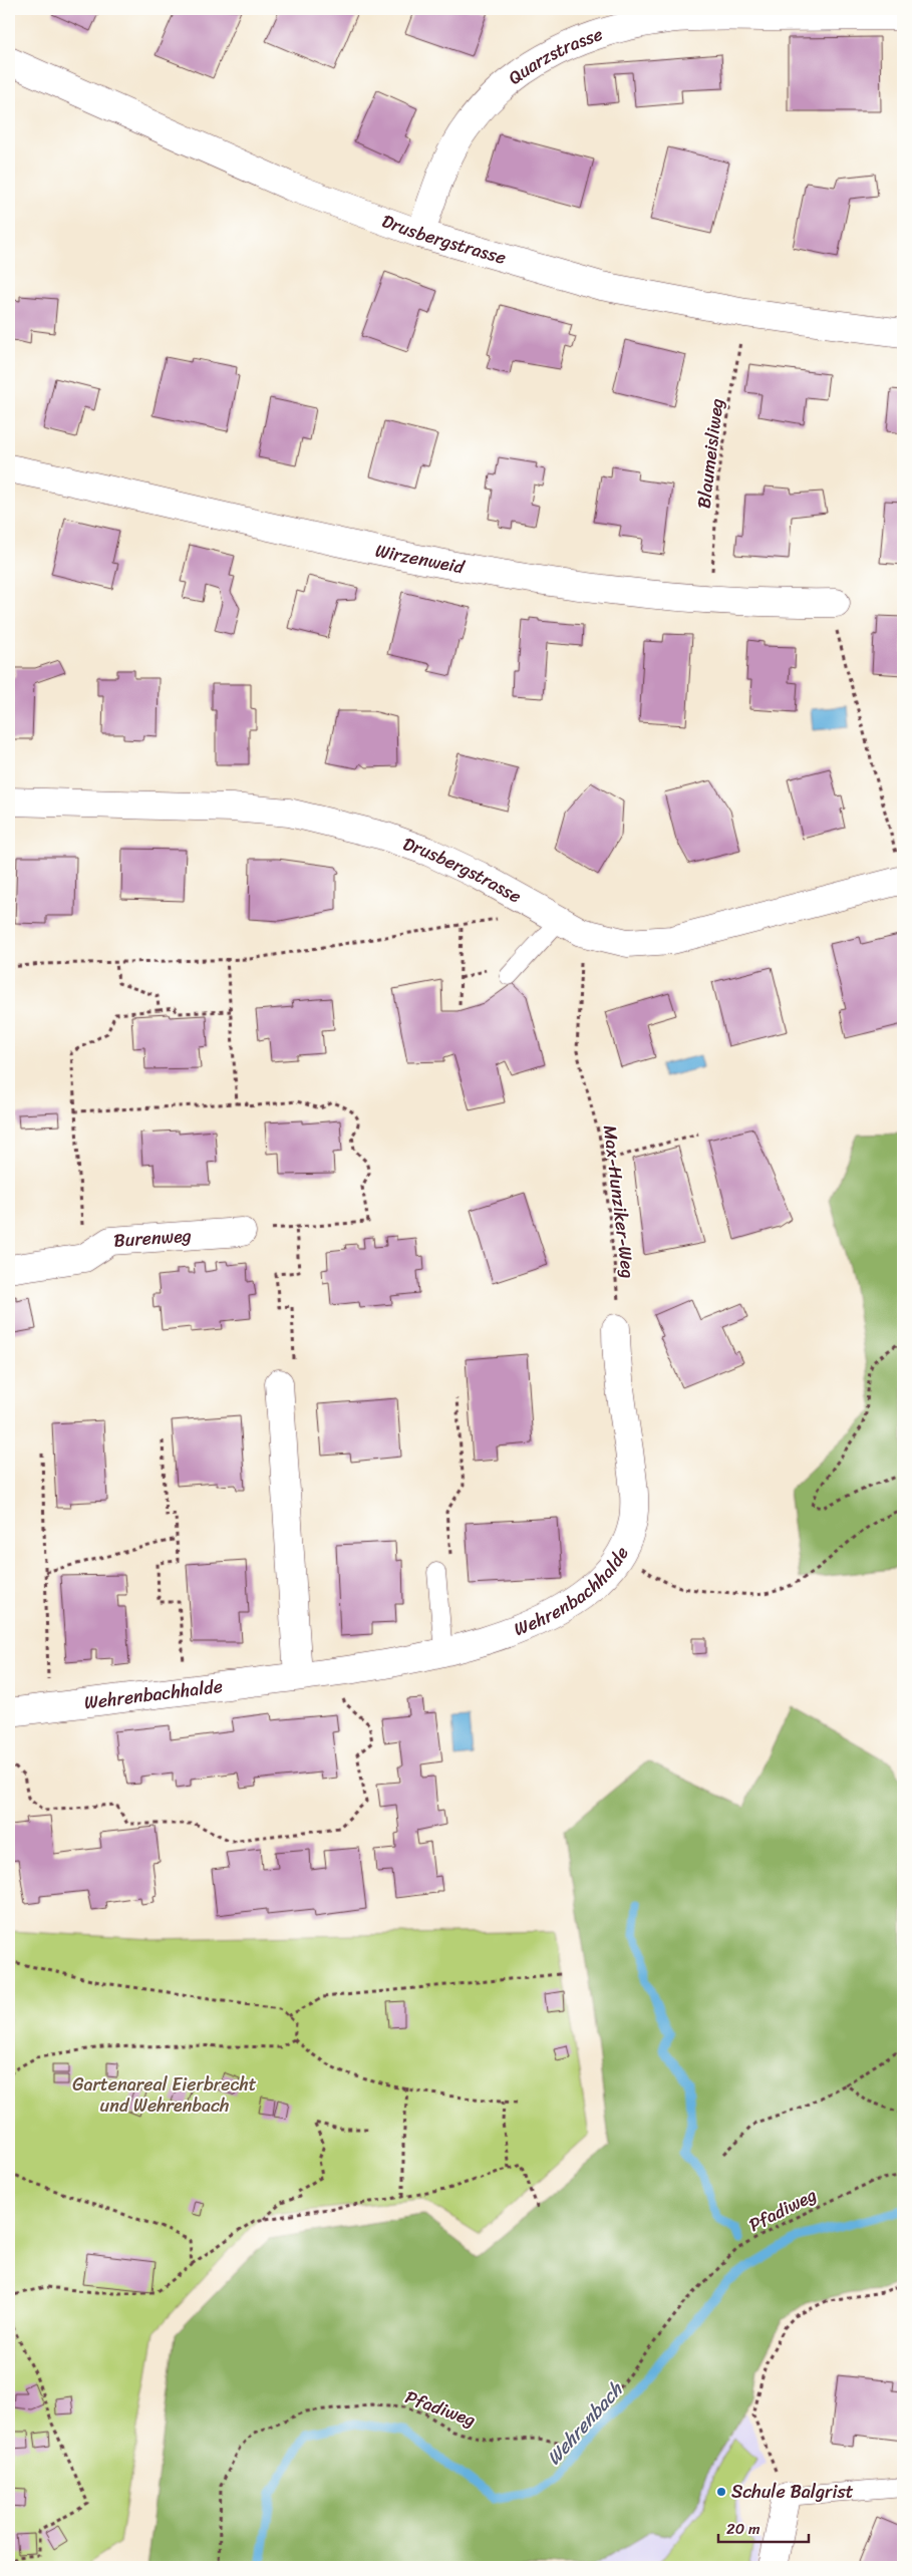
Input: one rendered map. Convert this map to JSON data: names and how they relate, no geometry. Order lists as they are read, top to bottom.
{
  "streets": {
    "street": [
      "Quarzstrasse",
      "Drusbergstrasse",
      "Wirzenweid",
      "Burenweg",
      "Wehrenbachhalde"
    ],
    "path": ["Blaumeisliweg", "Max-Hunziker-Weg", "Pfadiweg"]
  },
  "crossings": [
    ["Quarzstrasse", "Drusbergstrasse"],
    ["Drusbergstrasse", "Blaumeisliweg"],
    ["Drusbergstrasse", "Max-Hunziker-Weg"],
    ["Blaumeisliweg", "Wirzenweid"],
    ["Max-Hunziker-Weg", "Wehrenbachhalde"]
  ],
  "water": ["Wehrenbach"],
  "parks": ["Gartenareal Eierbrecht und Wehrenbach"],
  "places": ["Schule Balgrist"],
  "scale_bar": "20 m"
}
